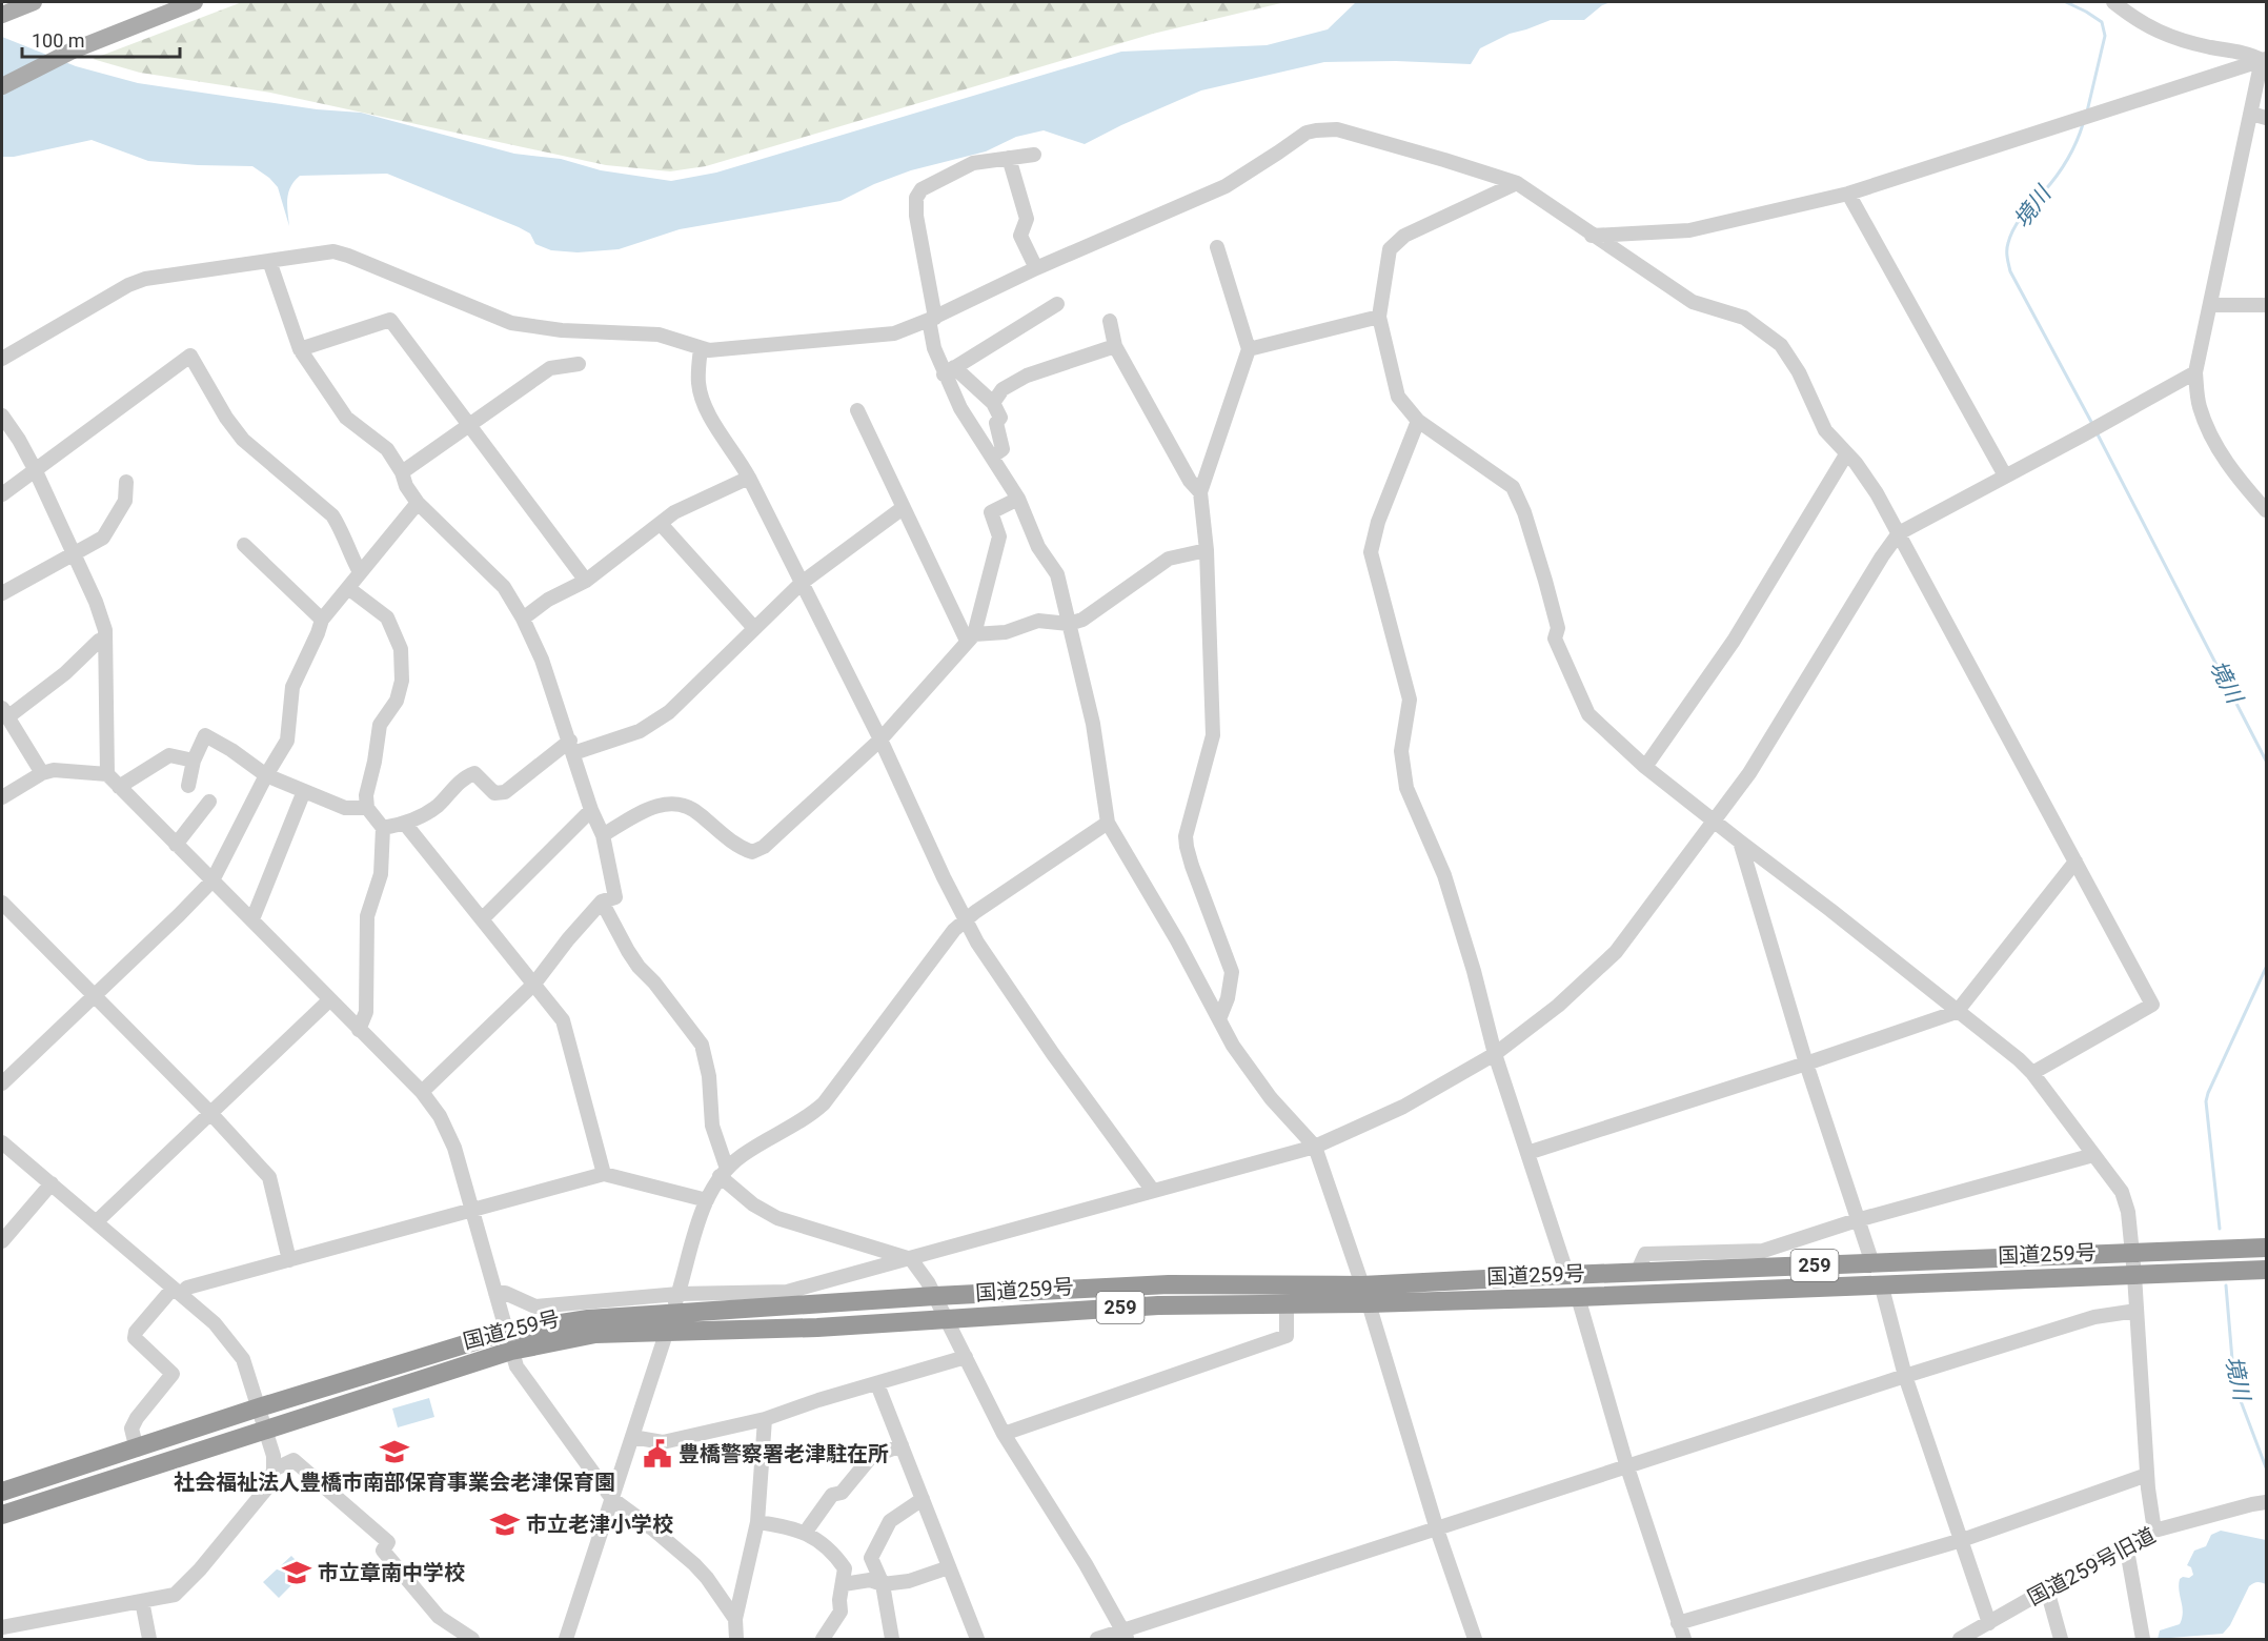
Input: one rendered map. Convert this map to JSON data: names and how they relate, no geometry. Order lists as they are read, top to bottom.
{
  "streets": {
    "highway": ["国道259号", "259"],
    "street": ["国道259号旧道"]
  },
  "water": ["境川"],
  "places": {
    "school or university": ["社会福祉法人豊橋市南部保育事業会老津保育園", "市立老津小学校", "市立章南中学校"],
    "public building": ["豊橋警察署老津駐在所"]
  },
  "scale_bar": "100 m"
}
